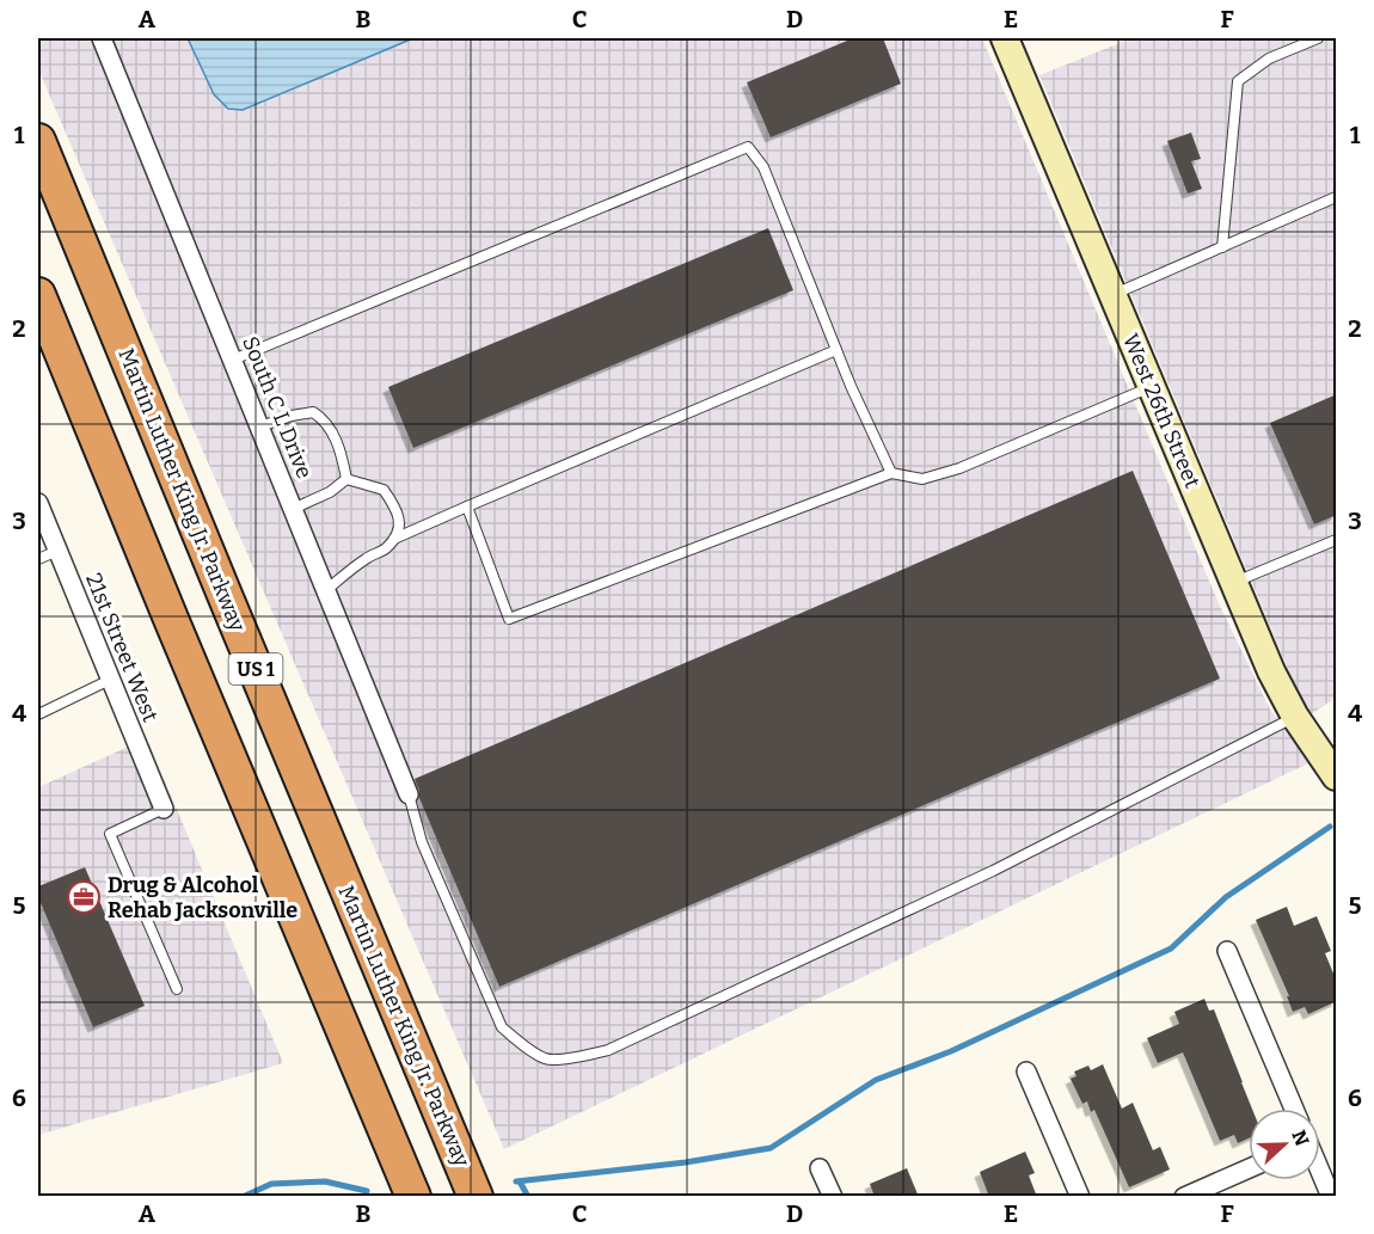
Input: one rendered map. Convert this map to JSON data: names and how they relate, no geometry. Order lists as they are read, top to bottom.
{
  "streets": {
    "highway": ["Martin Luther King Jr. Parkway", "US 1"],
    "main road": ["West 26th Street"],
    "street": ["South C L Drive", "21st Street West"]
  },
  "places": {
    "office": ["Drug & Alcohol Rehab Jacksonville"]
  },
  "north": "right",
  "grid": {
    "columns": [
      "A",
      "B",
      "C",
      "D",
      "E",
      "F"
    ],
    "rows": [
      "1",
      "2",
      "3",
      "4",
      "5",
      "6"
    ]
  }
}
